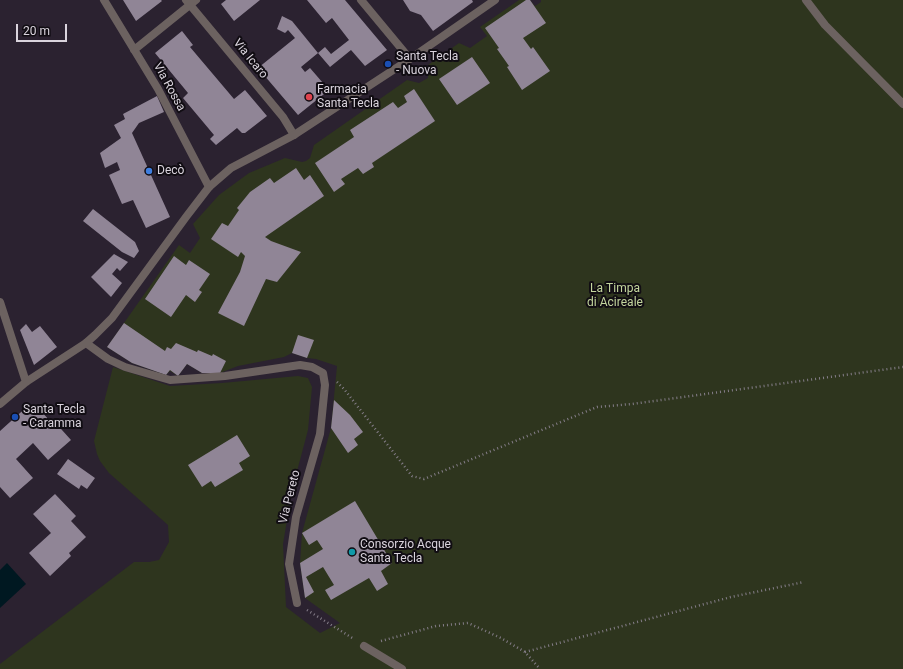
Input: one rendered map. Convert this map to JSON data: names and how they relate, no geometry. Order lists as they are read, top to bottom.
{
  "streets": {
    "street": ["Via Icaro", "Via Rossa", "Via Pereto"]
  },
  "parks": ["La Timpa di Acireale"],
  "places": [
    "Santa Tecla - Nuova",
    "Farmacia Santa Tecla",
    "Decò",
    "Santa Tecla - Caramma",
    "Consorzio Acque Santa Tecla"
  ],
  "scale_bar": "20 m"
}
